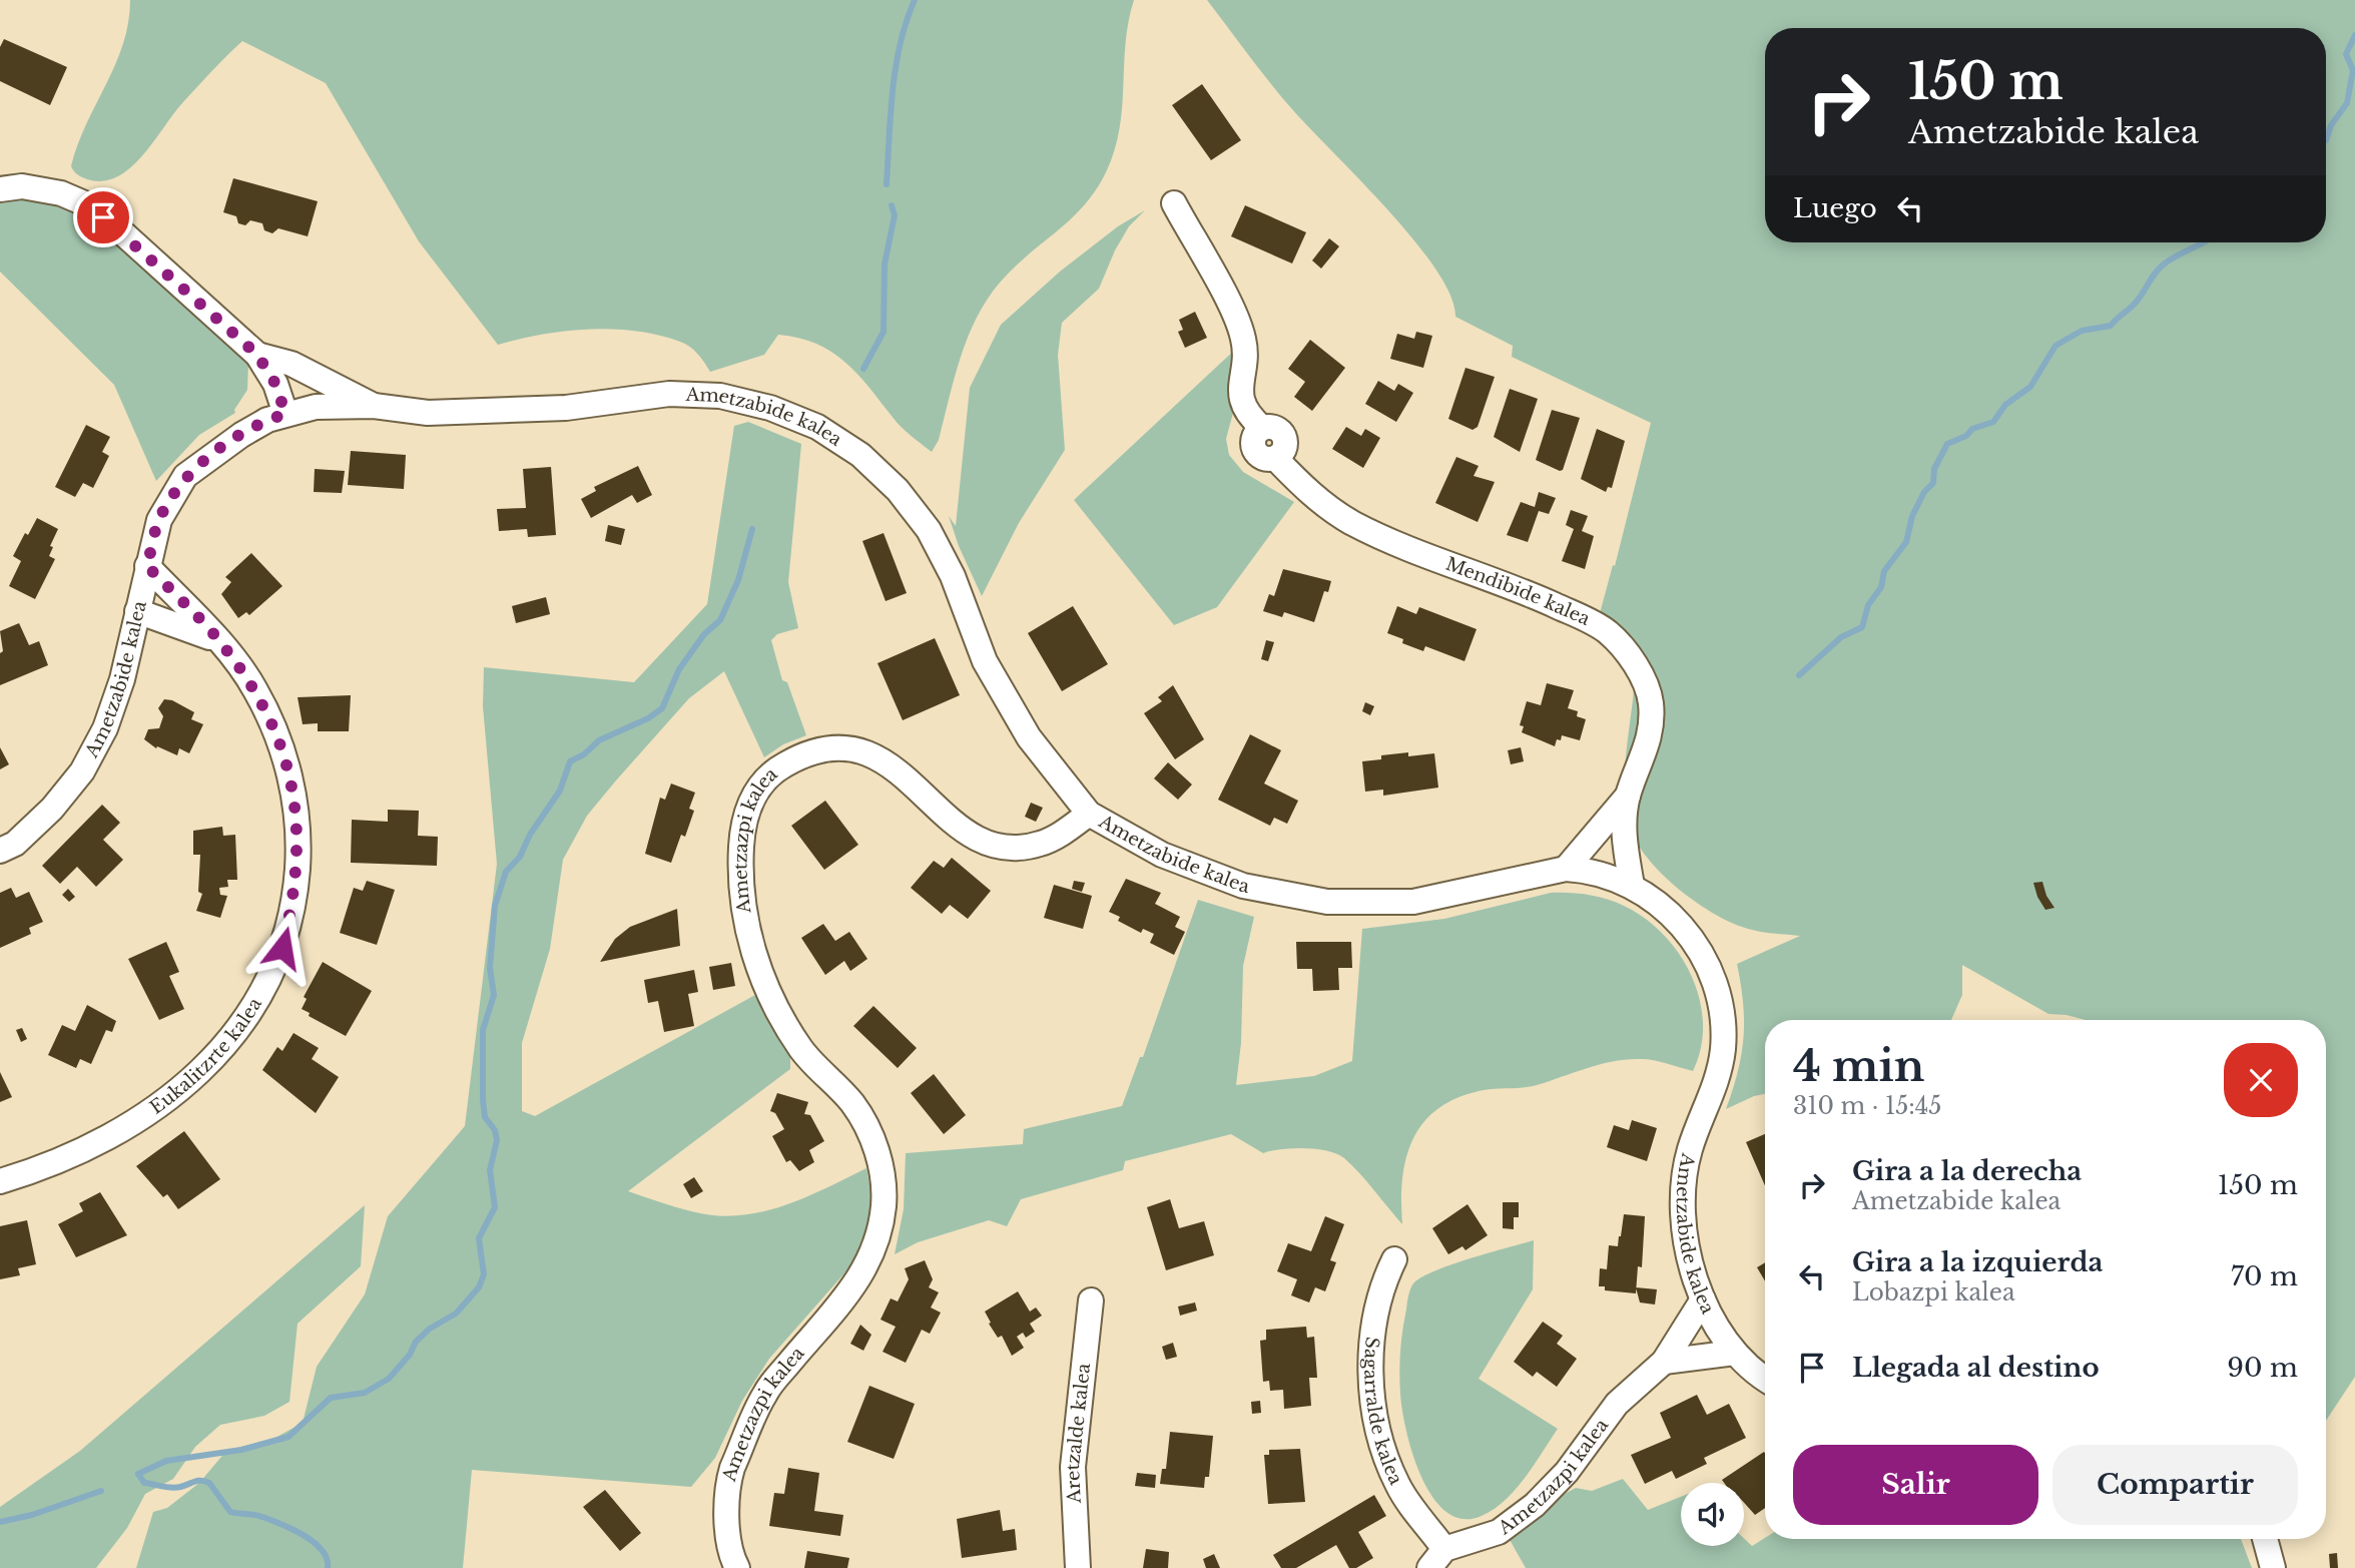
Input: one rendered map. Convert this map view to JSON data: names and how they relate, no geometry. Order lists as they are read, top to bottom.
{
  "streets": {
    "street": [
      "Ametzabide kalea",
      "Mendibide kalea",
      "Ametzazpi kalea",
      "Eukalitzrte kalea",
      "Sagarralde kalea",
      "Aretzalde kalea"
    ]
  },
  "crossings": [
    ["Ametzabide kalea", "Ametzazpi kalea"],
    ["Ametzabide kalea", "Eukalitzrte kalea"],
    ["Ametzazpi kalea", "Sagarralde kalea"]
  ],
  "page": {
    "turn": ["150 m", "Ametzabide kalea"],
    "then": "Luego",
    "heading": ["4 min", "310 m · 15:45"],
    "list": [
      {
        "name": "Gira a la derecha",
        "note": "Ametzabide kalea",
        "value": "150 m"
      },
      {
        "name": "Gira a la izquierda",
        "note": "Lobazpi kalea",
        "value": "70 m"
      },
      {
        "name": "Llegada al destino",
        "value": "90 m"
      }
    ],
    "buttons": ["Salir", "Compartir"]
  }
}
